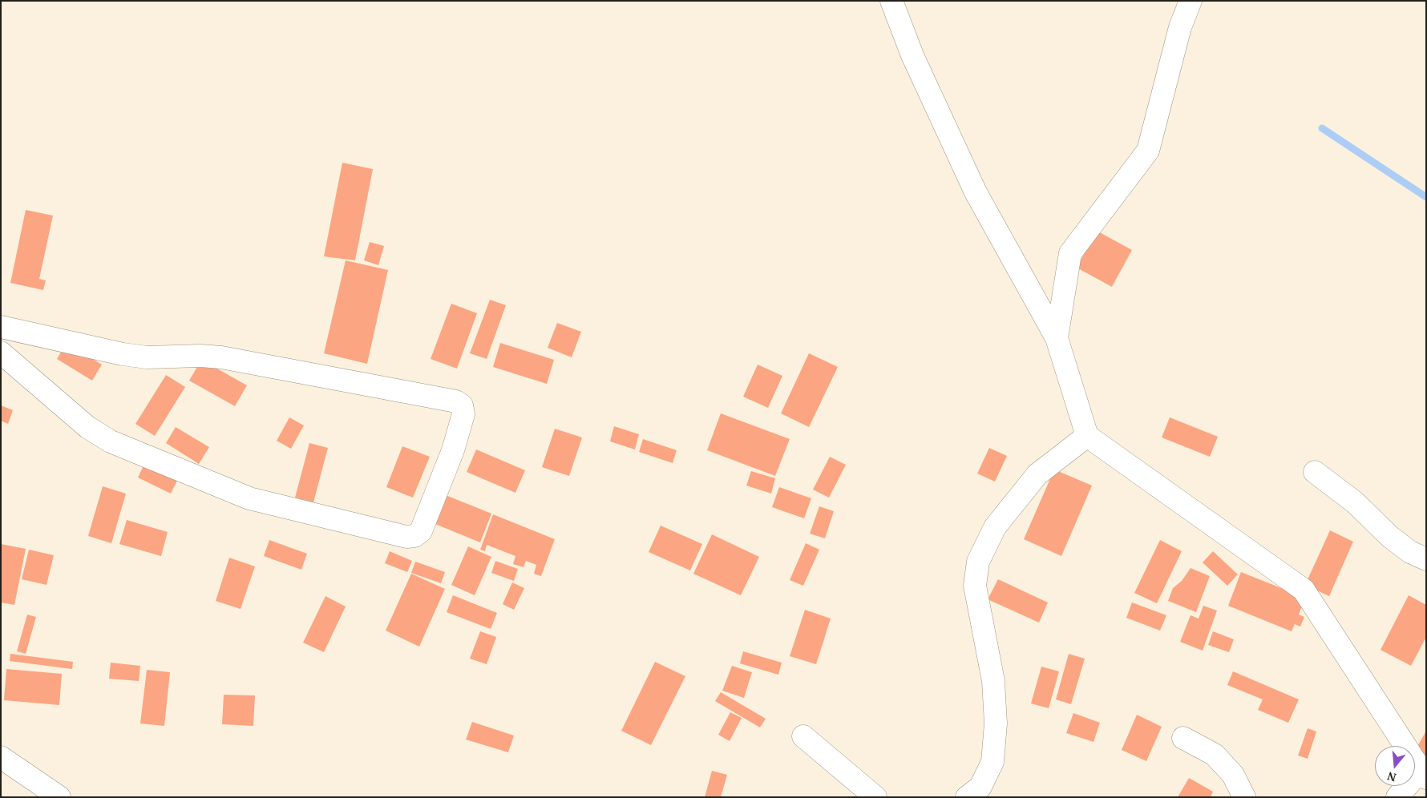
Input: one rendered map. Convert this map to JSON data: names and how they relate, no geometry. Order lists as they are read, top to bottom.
{
  "north": "bottom"
}
